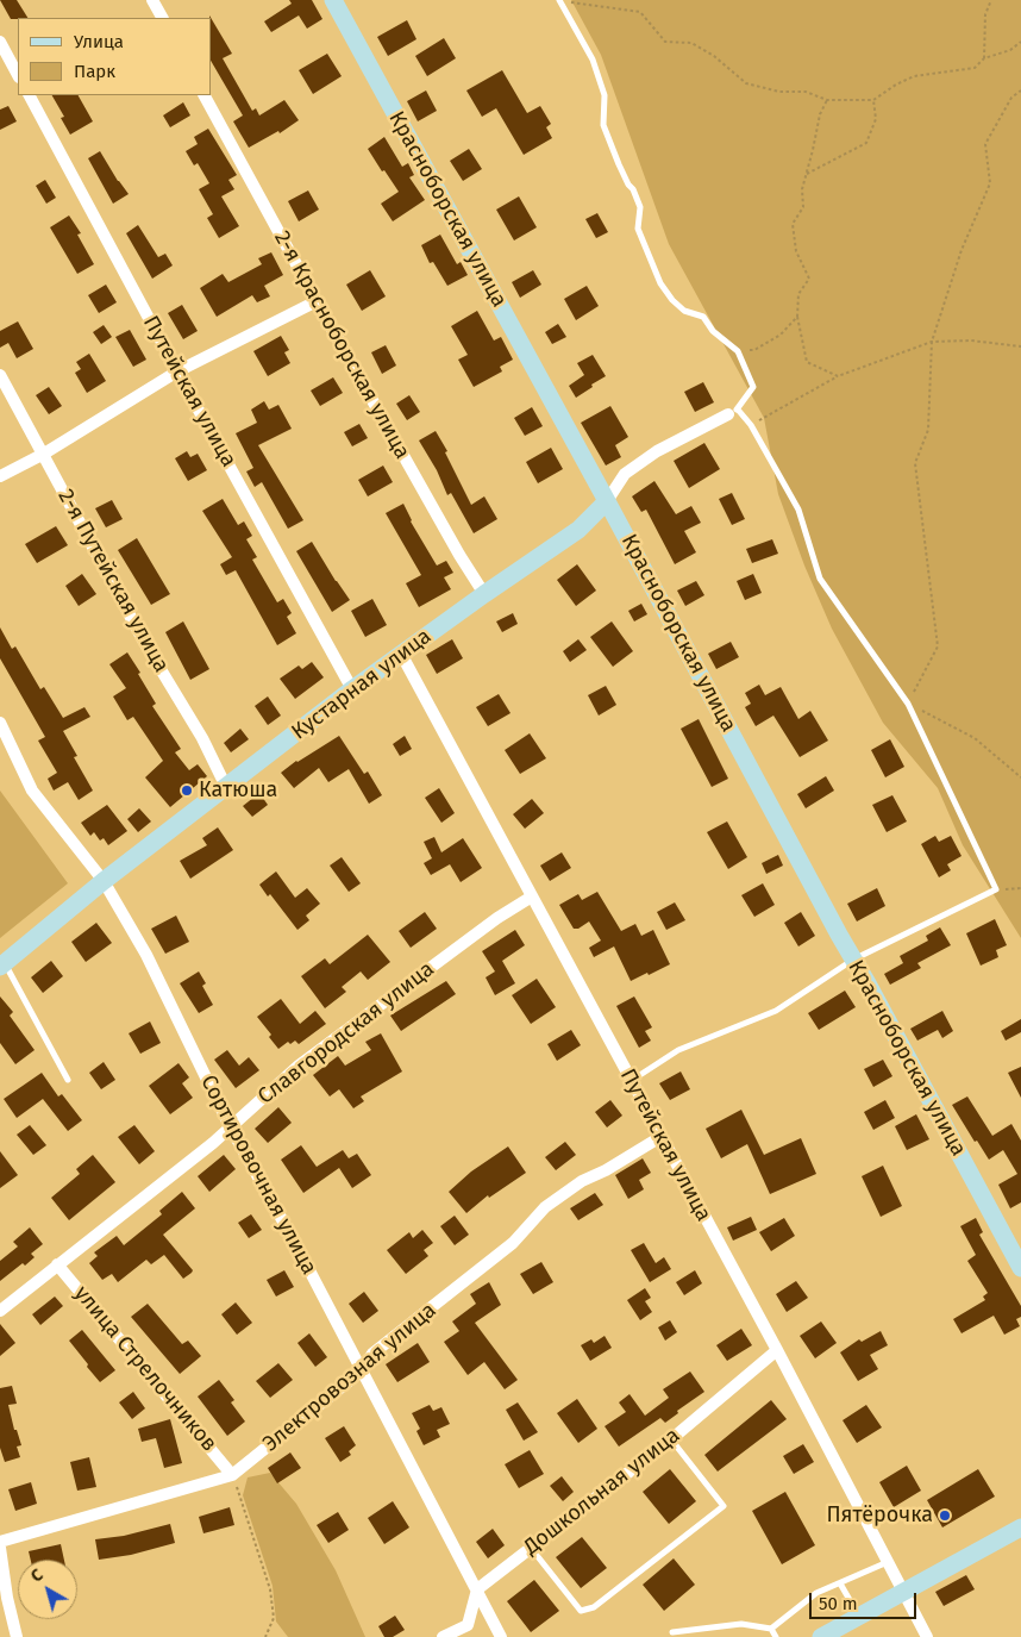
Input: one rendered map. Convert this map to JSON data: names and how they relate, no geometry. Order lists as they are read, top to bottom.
{
  "streets": {
    "street": [
      "Красноборская улица",
      "2-я Красноборская улица",
      "Путейская улица",
      "2-я Путейская улица",
      "Кустарная улица",
      "Славгородская улица",
      "Сортировочная улица",
      "улица Стрелочников",
      "Электровозная улица",
      "Дошкольная улица"
    ]
  },
  "crossings": [
    ["Красноборская улица", "Кустарная улица"],
    ["2-я Красноборская улица", "Кустарная улица"],
    ["Путейская улица", "Кустарная улица"],
    ["Путейская улица", "Славгородская улица"],
    ["Путейская улица", "Электровозная улица"],
    ["Путейская улица", "Дошкольная улица"],
    ["2-я Путейская улица", "Кустарная улица"],
    ["Кустарная улица", "Сортировочная улица"],
    ["Славгородская улица", "Сортировочная улица"],
    ["Славгородская улица", "улица Стрелочников"],
    ["Сортировочная улица", "Электровозная улица"],
    ["Сортировочная улица", "Дошкольная улица"],
    ["улица Стрелочников", "Электровозная улица"]
  ],
  "places": ["Катюша", "Пятёрочка"],
  "legend": ["Улица", "Парк"],
  "scale_bar": "50 m",
  "north": "top left"
}
